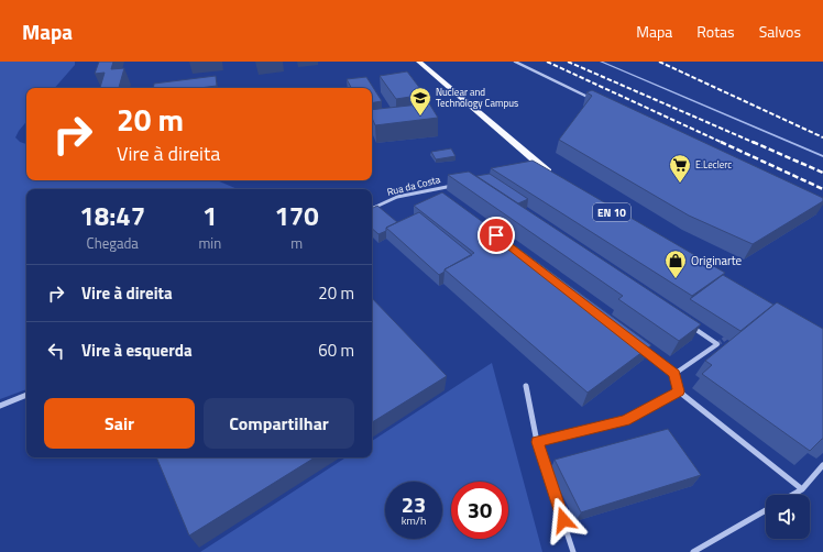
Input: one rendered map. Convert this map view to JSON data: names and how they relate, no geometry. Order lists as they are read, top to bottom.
{
  "streets": {
    "street": ["Rua da Costa"]
  },
  "places": {
    "school or university": ["Nuclear and Technology Campus"],
    "supermarket": ["E.Leclerc"],
    "shop": ["Originarte"]
  },
  "page": {
    "header": "Mapa",
    "nav": ["Mapa", "Rotas", "Salvos"],
    "turn": ["20 m", "Vire à direita"],
    "eta": [
      "18:47",
      "Chegada",
      "1",
      "min",
      "170",
      "m"
    ],
    "list": [
      {
        "name": "Vire à direita",
        "value": "20 m"
      },
      {
        "name": "Vire à esquerda",
        "value": "60 m"
      }
    ],
    "buttons": ["Sair", "Compartilhar"],
    "speed": "23 km/h",
    "limit": "30"
  }
}
